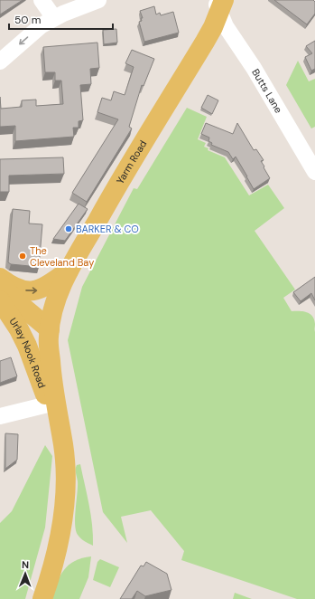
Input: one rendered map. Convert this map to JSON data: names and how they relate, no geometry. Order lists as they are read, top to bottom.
{
  "streets": {
    "main road": ["Yarm Road", "Urlay Nook Road"],
    "street": ["Butts Lane"]
  },
  "crossings": [
    ["Butts Lane", "Yarm Road"],
    ["Yarm Road", "Urlay Nook Road"]
  ],
  "places": ["BARKER & CO", "The Cleveland Bay"],
  "scale_bar": "50 m",
  "north": "top"
}
